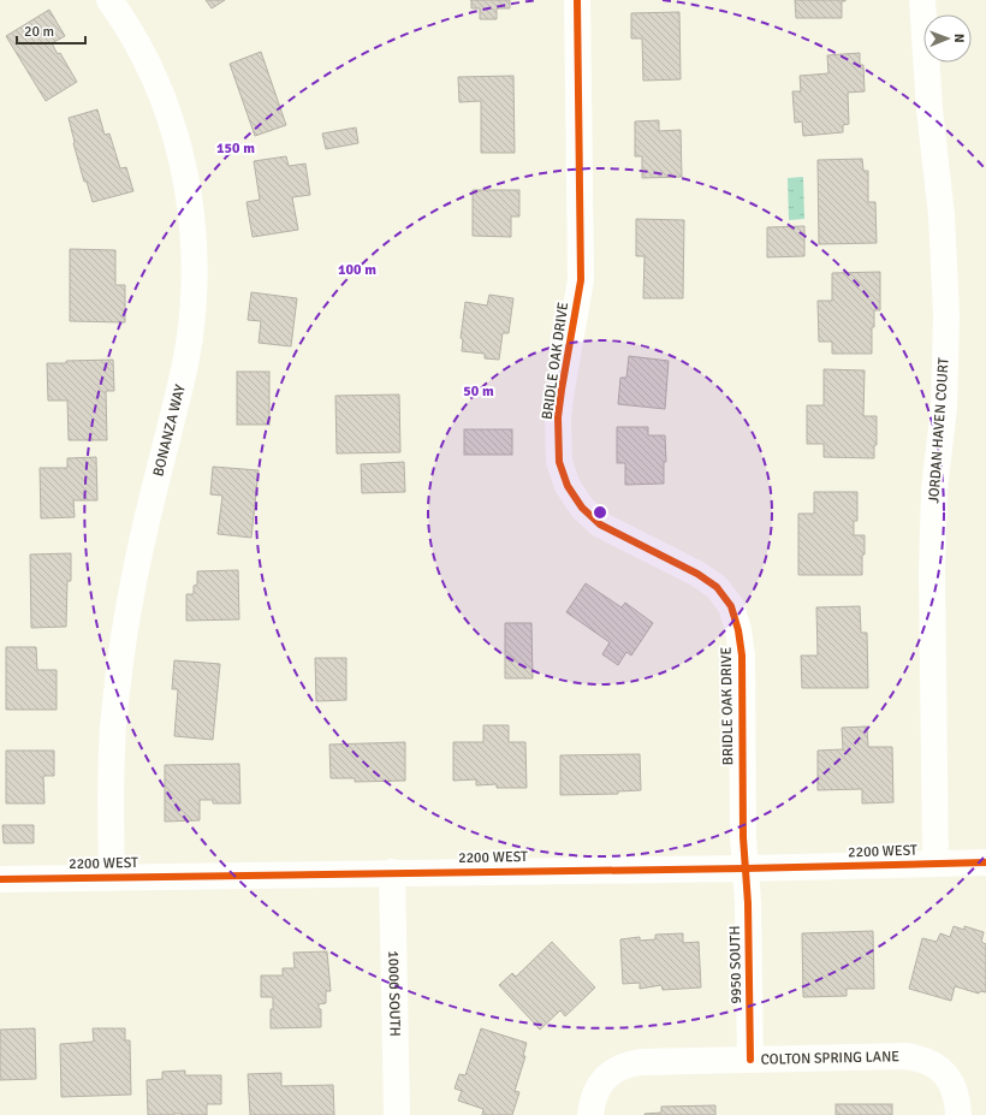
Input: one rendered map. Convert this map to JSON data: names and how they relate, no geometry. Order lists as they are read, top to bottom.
{
  "streets": {
    "street": [
      "BRIDLE OAK DRIVE",
      "BONANZA WAY",
      "JORDAN HAVEN COURT",
      "2200 WEST",
      "9950 SOUTH",
      "10000 SOUTH",
      "COLTON SPRING LANE"
    ]
  },
  "crossings": [
    ["BRIDLE OAK DRIVE", "2200 WEST"],
    ["BRIDLE OAK DRIVE", "9950 SOUTH"],
    ["BONANZA WAY", "2200 WEST"],
    ["JORDAN HAVEN COURT", "2200 WEST"],
    ["2200 WEST", "9950 SOUTH"],
    ["2200 WEST", "10000 SOUTH"],
    ["9950 SOUTH", "COLTON SPRING LANE"]
  ],
  "scale_bar": "20 m",
  "north": "right",
  "rings": ["150 m", "100 m", "50 m"]
}
